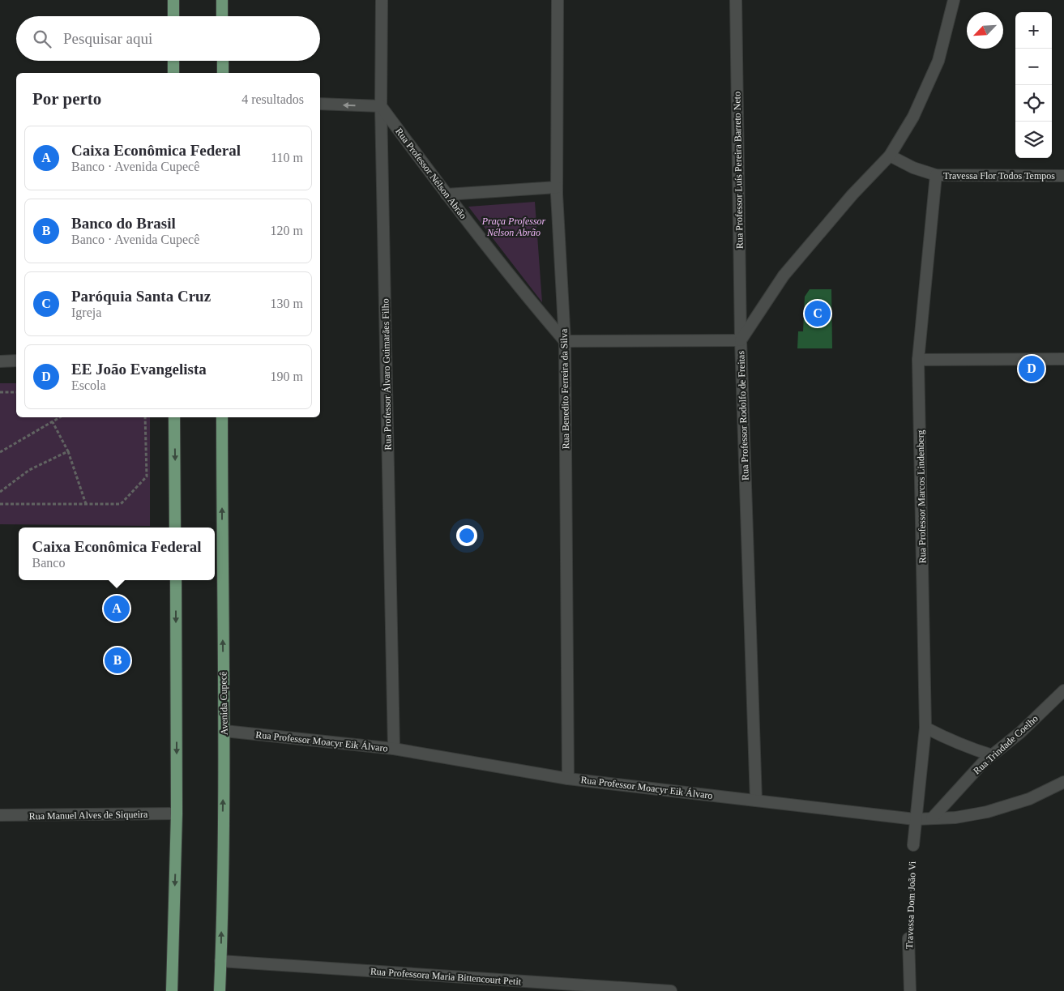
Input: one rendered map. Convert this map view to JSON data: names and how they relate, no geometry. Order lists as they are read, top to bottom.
{
  "streets": {
    "main road": ["Avenida Cupecê"],
    "street": [
      "Rua Professor Luís Pereira Barreto Neto",
      "Rua Professor Nélson Abrão",
      "Travessa Flor Todos Tempos",
      "Rua Professor Álvaro Guimarães Filho",
      "Rua Benedito Ferreira da Silva",
      "Rua Professor Rodolfo de Freitas",
      "Rua Professor Marcos Lindenberg",
      "Rua Professor Moacyr Eik Álvaro",
      "Rua Trindade Coelho",
      "Rua Manuel Alves de Siqueira",
      "Travessa Dom João Vi",
      "Rua Professora Maria Bittencourt Petit"
    ]
  },
  "crossings": [
    ["Rua Professor Luís Pereira Barreto Neto", "Rua Professor Rodolfo de Freitas"],
    ["Rua Professor Nélson Abrão", "Rua Professor Álvaro Guimarães Filho"],
    ["Rua Professor Nélson Abrão", "Rua Benedito Ferreira da Silva"],
    ["Travessa Flor Todos Tempos", "Rua Professor Rodolfo de Freitas"],
    ["Travessa Flor Todos Tempos", "Rua Professor Marcos Lindenberg"],
    ["Rua Professor Álvaro Guimarães Filho", "Rua Professor Moacyr Eik Álvaro"],
    ["Rua Benedito Ferreira da Silva", "Rua Professor Moacyr Eik Álvaro"],
    ["Rua Professor Rodolfo de Freitas", "Rua Professor Moacyr Eik Álvaro"],
    ["Rua Professor Marcos Lindenberg", "Rua Professor Moacyr Eik Álvaro"],
    ["Avenida Cupecê", "Rua Professor Moacyr Eik Álvaro"],
    ["Avenida Cupecê", "Rua Professora Maria Bittencourt Petit"],
    ["Rua Professor Moacyr Eik Álvaro", "Rua Trindade Coelho"]
  ],
  "parks": ["Praça Professor Nélson Abrão"],
  "north": "bottom left",
  "page": {
    "map_buttons": ["+", "−"],
    "search": "Pesquisar aqui",
    "heading": ["Por perto", "4 resultados"],
    "list": [
      {
        "mark": "A",
        "name": "Caixa Econômica Federal",
        "note": "Banco · Avenida Cupecê",
        "value": "110 m"
      },
      {
        "mark": "B",
        "name": "Banco do Brasil",
        "note": "Banco · Avenida Cupecê",
        "value": "120 m"
      },
      {
        "mark": "C",
        "name": "Paróquia Santa Cruz",
        "note": "Igreja",
        "value": "130 m"
      },
      {
        "mark": "D",
        "name": "EE João Evangelista",
        "note": "Escola",
        "value": "190 m"
      }
    ],
    "pins": [
      "C",
      "D",
      "A",
      "B"
    ],
    "popup": ["Caixa Econômica Federal", "Banco"]
  }
}
